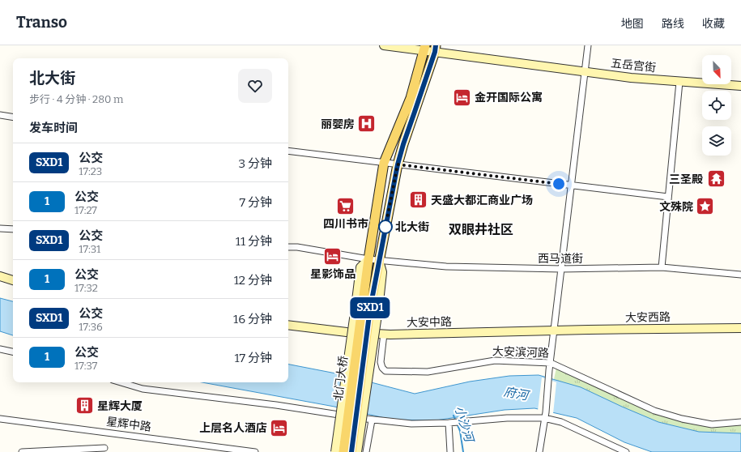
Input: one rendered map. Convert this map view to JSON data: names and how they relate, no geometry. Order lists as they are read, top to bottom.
{
  "streets": {
    "main road": ["北门大桥"],
    "street": [
      "五岳宫街",
      "西马道街",
      "大安西路",
      "大安中路",
      "大安滨河路",
      "星辉中路"
    ]
  },
  "crossings": [
    ["大安西路", "大安中路"],
    ["大安中路", "大安滨河路"]
  ],
  "districts": ["双眼井社区"],
  "water": ["府河", "小沙河"],
  "places": {
    "hotel": ["金开国际公寓", "星影饰品", "上层名人酒店"],
    "hospital": ["丽婴房"],
    "temple": ["三圣殿"],
    "building": ["天盛大都汇商业广场", "星辉大厦"],
    "supermarket": ["四川书市"],
    "place": ["文殊院"],
    "other": ["北大街"]
  },
  "lines": ["bus line SXD1"],
  "north": "bottom right",
  "page": {
    "header": "Transo",
    "nav": ["地图", "路线", "收藏"],
    "on_map": "SXD1",
    "heading": [
      ["北大街", "步行 · 4 分钟 · 280 m"],
      "发车时间"
    ],
    "list": [
      {
        "mark": "SXD1",
        "name": "公交",
        "note": "17:23",
        "value": "3 分钟"
      },
      {
        "mark": "1",
        "name": "公交",
        "note": "17:27",
        "value": "7 分钟"
      },
      {
        "mark": "SXD1",
        "name": "公交",
        "note": "17:31",
        "value": "11 分钟"
      },
      {
        "mark": "1",
        "name": "公交",
        "note": "17:32",
        "value": "12 分钟"
      },
      {
        "mark": "SXD1",
        "name": "公交",
        "note": "17:36",
        "value": "16 分钟"
      },
      {
        "mark": "1",
        "name": "公交",
        "note": "17:37",
        "value": "17 分钟"
      }
    ]
  }
}
